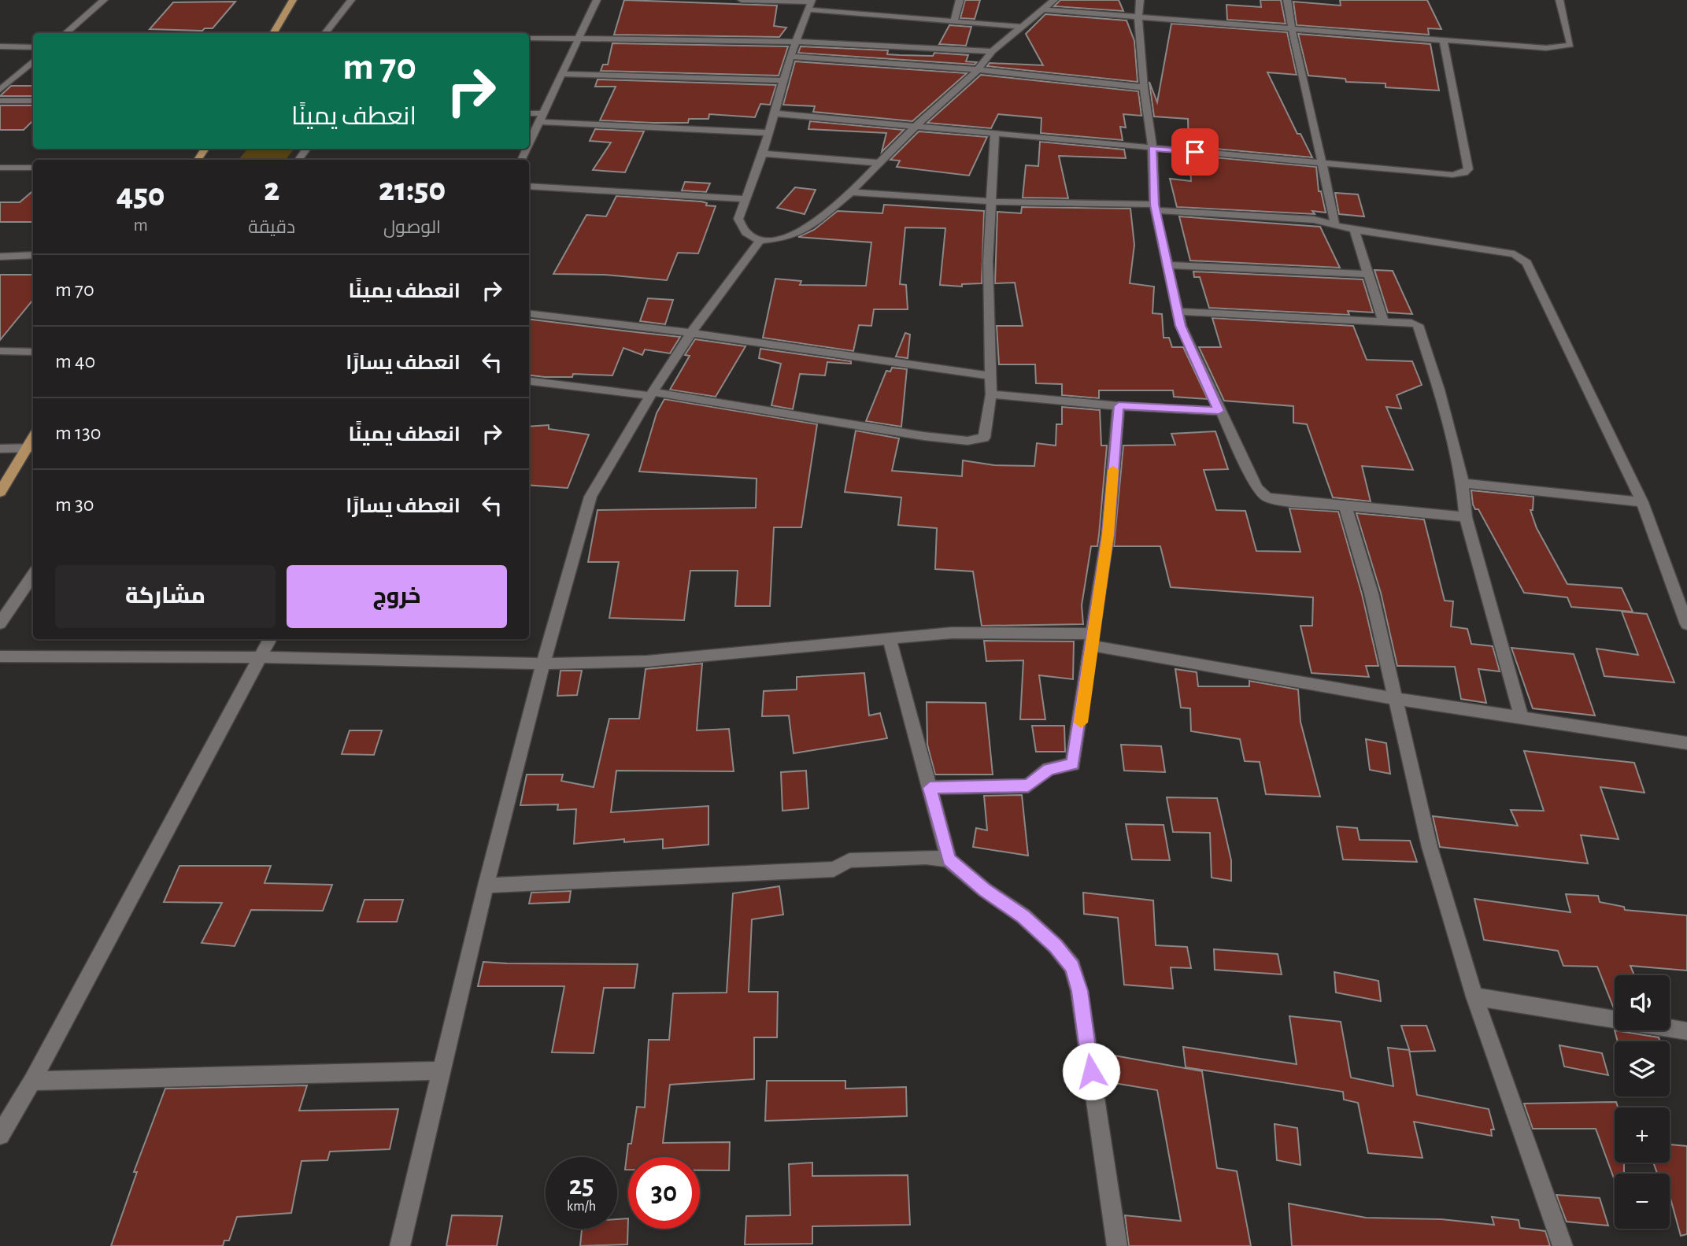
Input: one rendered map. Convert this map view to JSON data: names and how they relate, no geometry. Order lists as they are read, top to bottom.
{
  "page": {
    "turn": ["70 m", "انعطف يمينًا"],
    "eta": [
      "21:50",
      "الوصول",
      "2",
      "دقيقة",
      "450",
      "m"
    ],
    "list": [
      {
        "name": "انعطف يمينًا",
        "value": "70 m"
      },
      {
        "name": "انعطف يسارًا",
        "value": "40 m"
      },
      {
        "name": "انعطف يمينًا",
        "value": "130 m"
      },
      {
        "name": "انعطف يسارًا",
        "value": "30 m"
      }
    ],
    "buttons": ["خروج", "مشاركة"],
    "map_buttons": ["+", "−"],
    "speed": "25 km/h",
    "limit": "30"
  }
}
